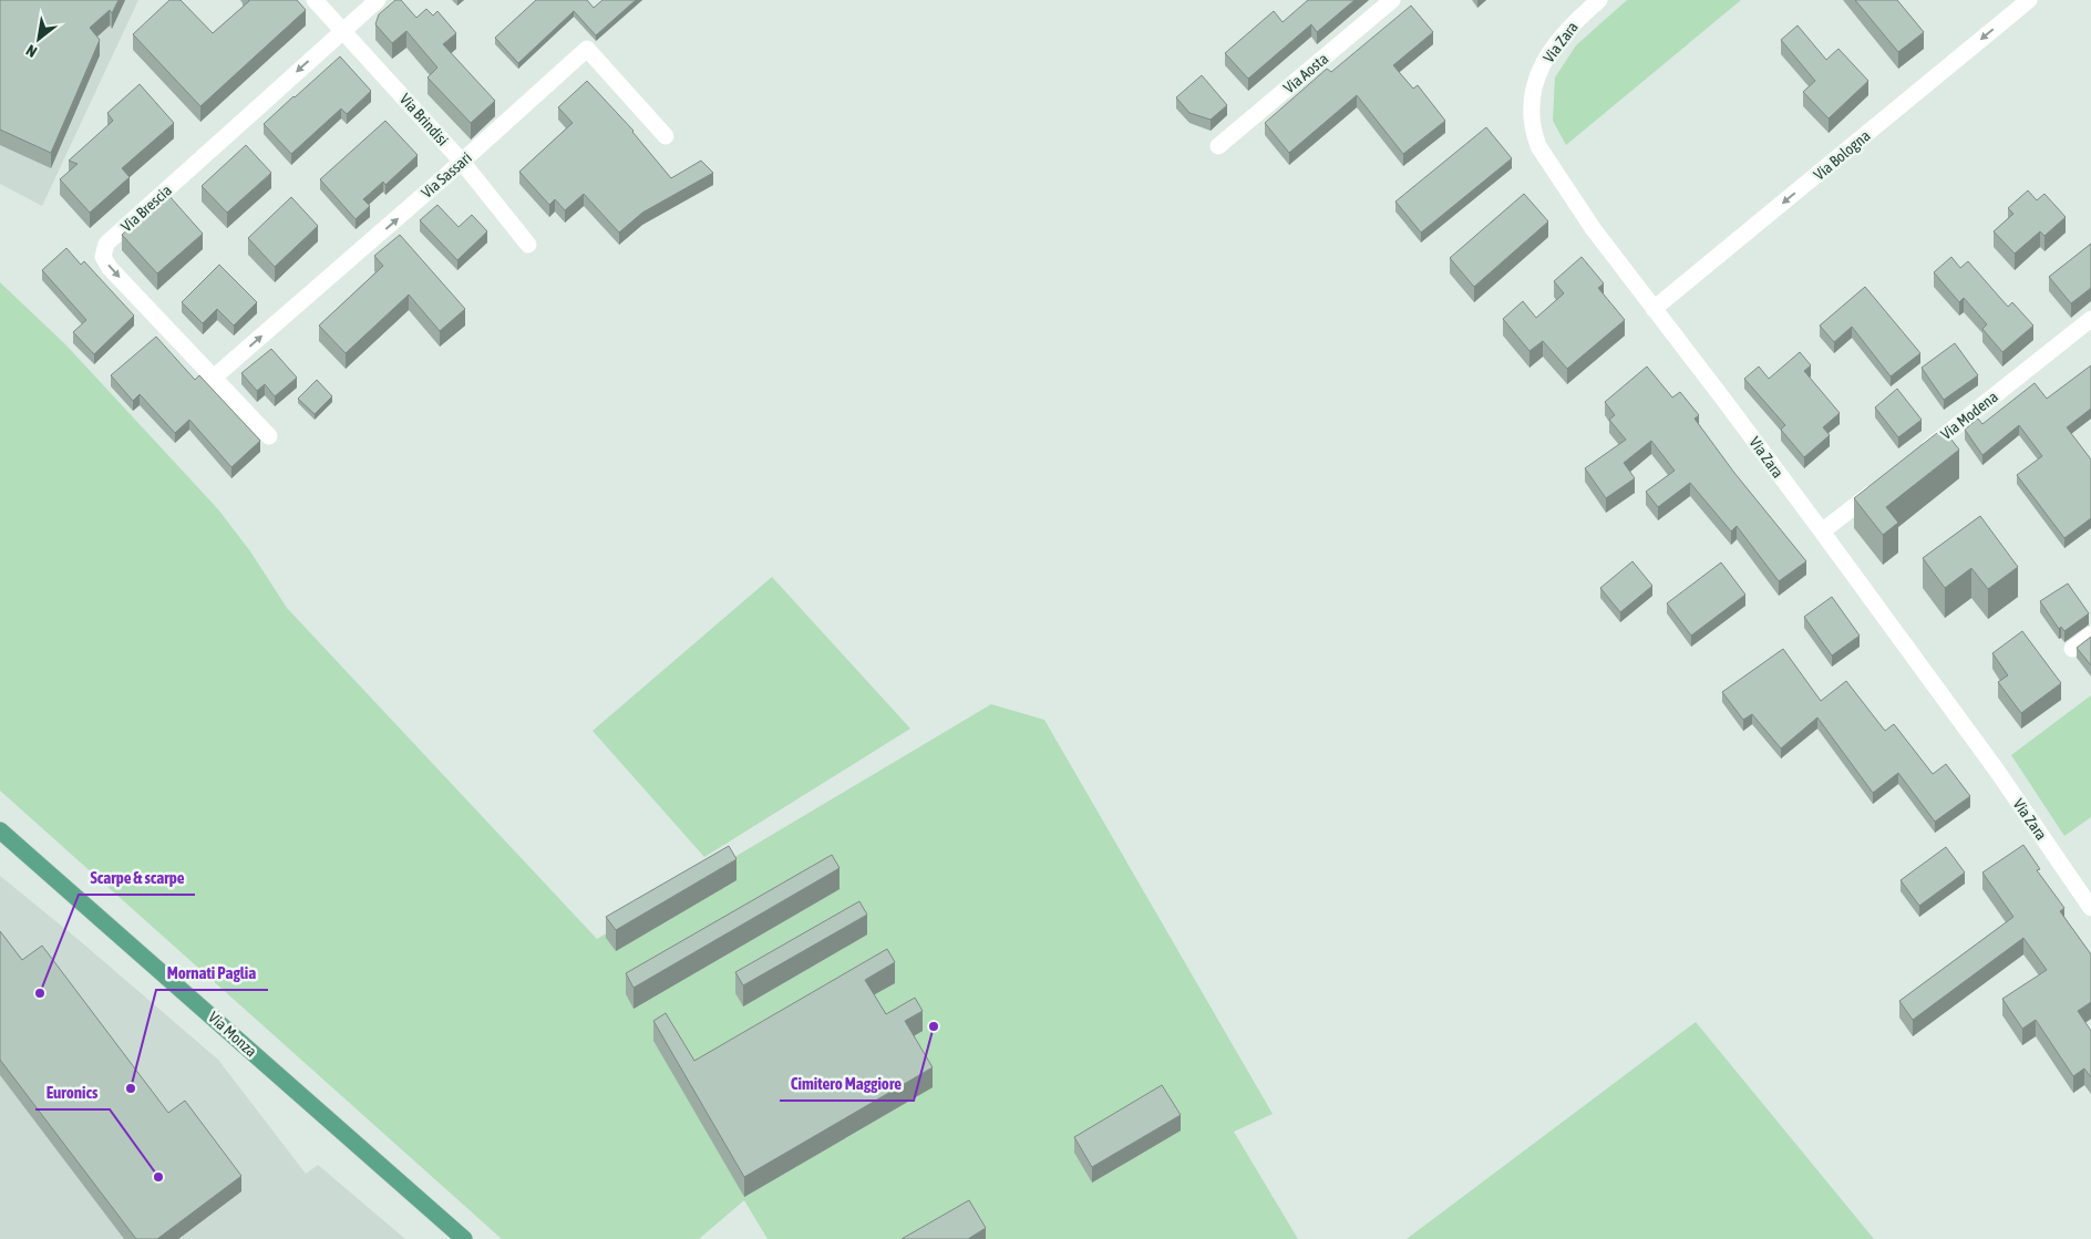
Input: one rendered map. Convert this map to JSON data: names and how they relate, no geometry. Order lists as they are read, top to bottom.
{
  "streets": {
    "main road": ["Via Monza"],
    "street": [
      "Via Zara",
      "Via Aosta",
      "Via Brindisi",
      "Via Bologna",
      "Via Sassari",
      "Via Brescia",
      "Via Modena"
    ]
  },
  "crossings": [
    ["Via Zara", "Via Bologna"],
    ["Via Brindisi", "Via Sassari"],
    ["Via Brindisi", "Via Brescia"],
    ["Via Sassari", "Via Brescia"]
  ],
  "one_way": ["Via Bologna", "Via Sassari"],
  "places": [
    "Scarpe & scarpe",
    "Cimitero Maggiore",
    "Mornati Paglia",
    "Euronics"
  ],
  "north": "bottom left"
}
